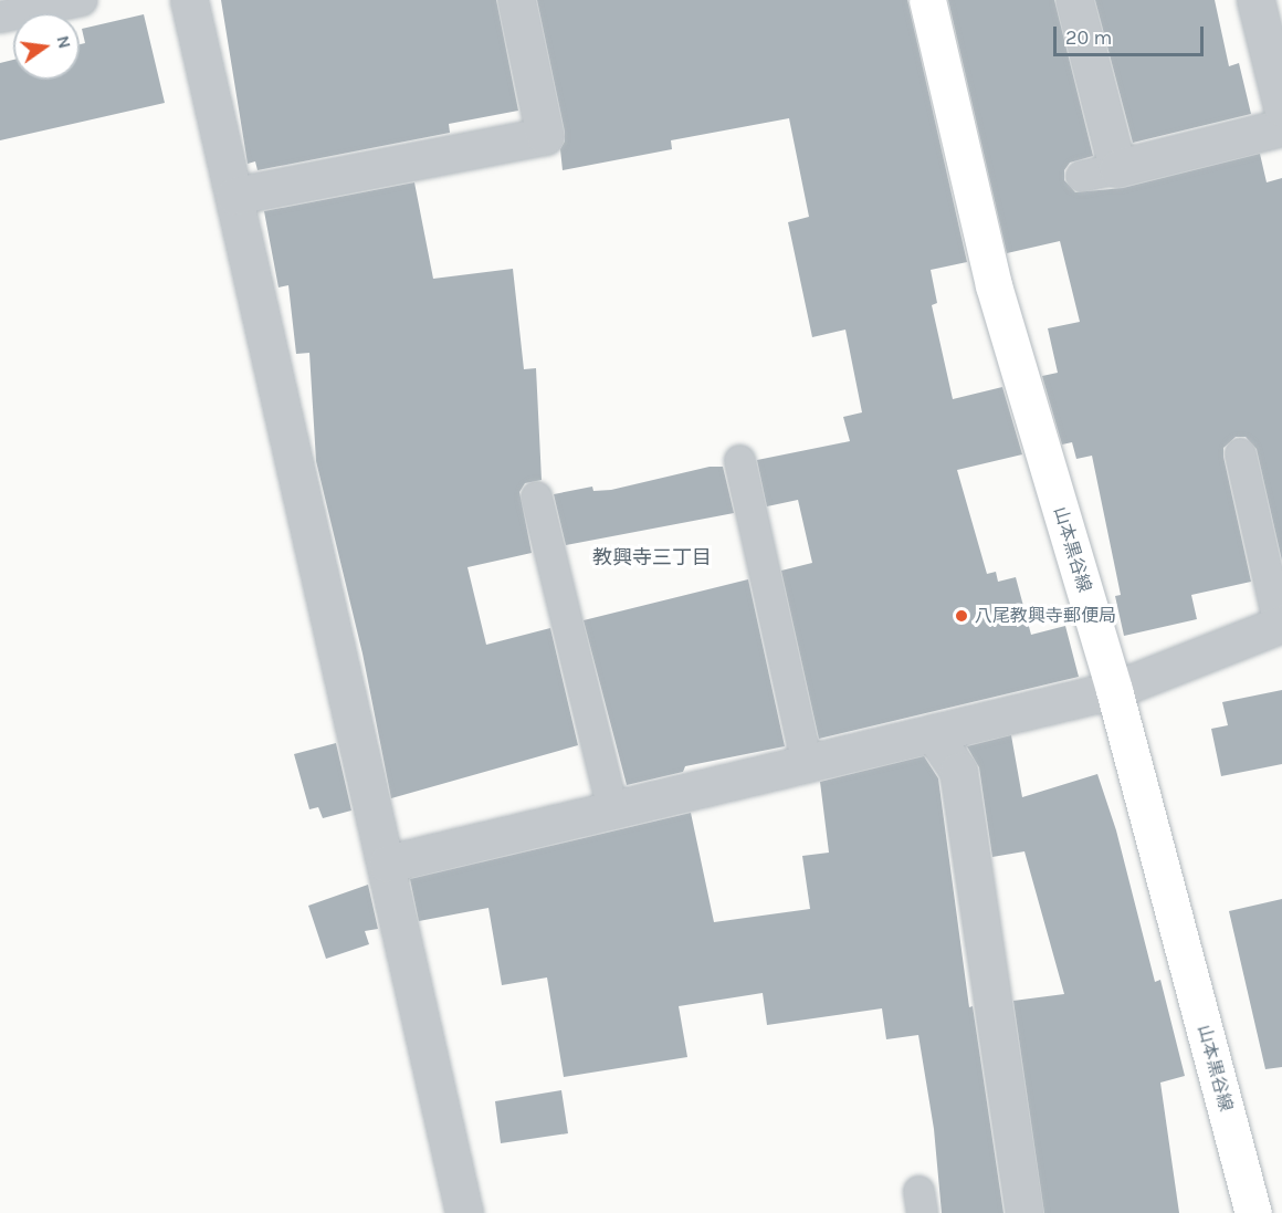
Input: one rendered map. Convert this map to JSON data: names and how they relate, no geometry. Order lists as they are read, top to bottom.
{
  "streets": {
    "main road": ["山本黒谷線"]
  },
  "districts": ["教興寺三丁目"],
  "places": ["八尾教興寺郵便局"],
  "scale_bar": "20 m",
  "north": "right"
}
